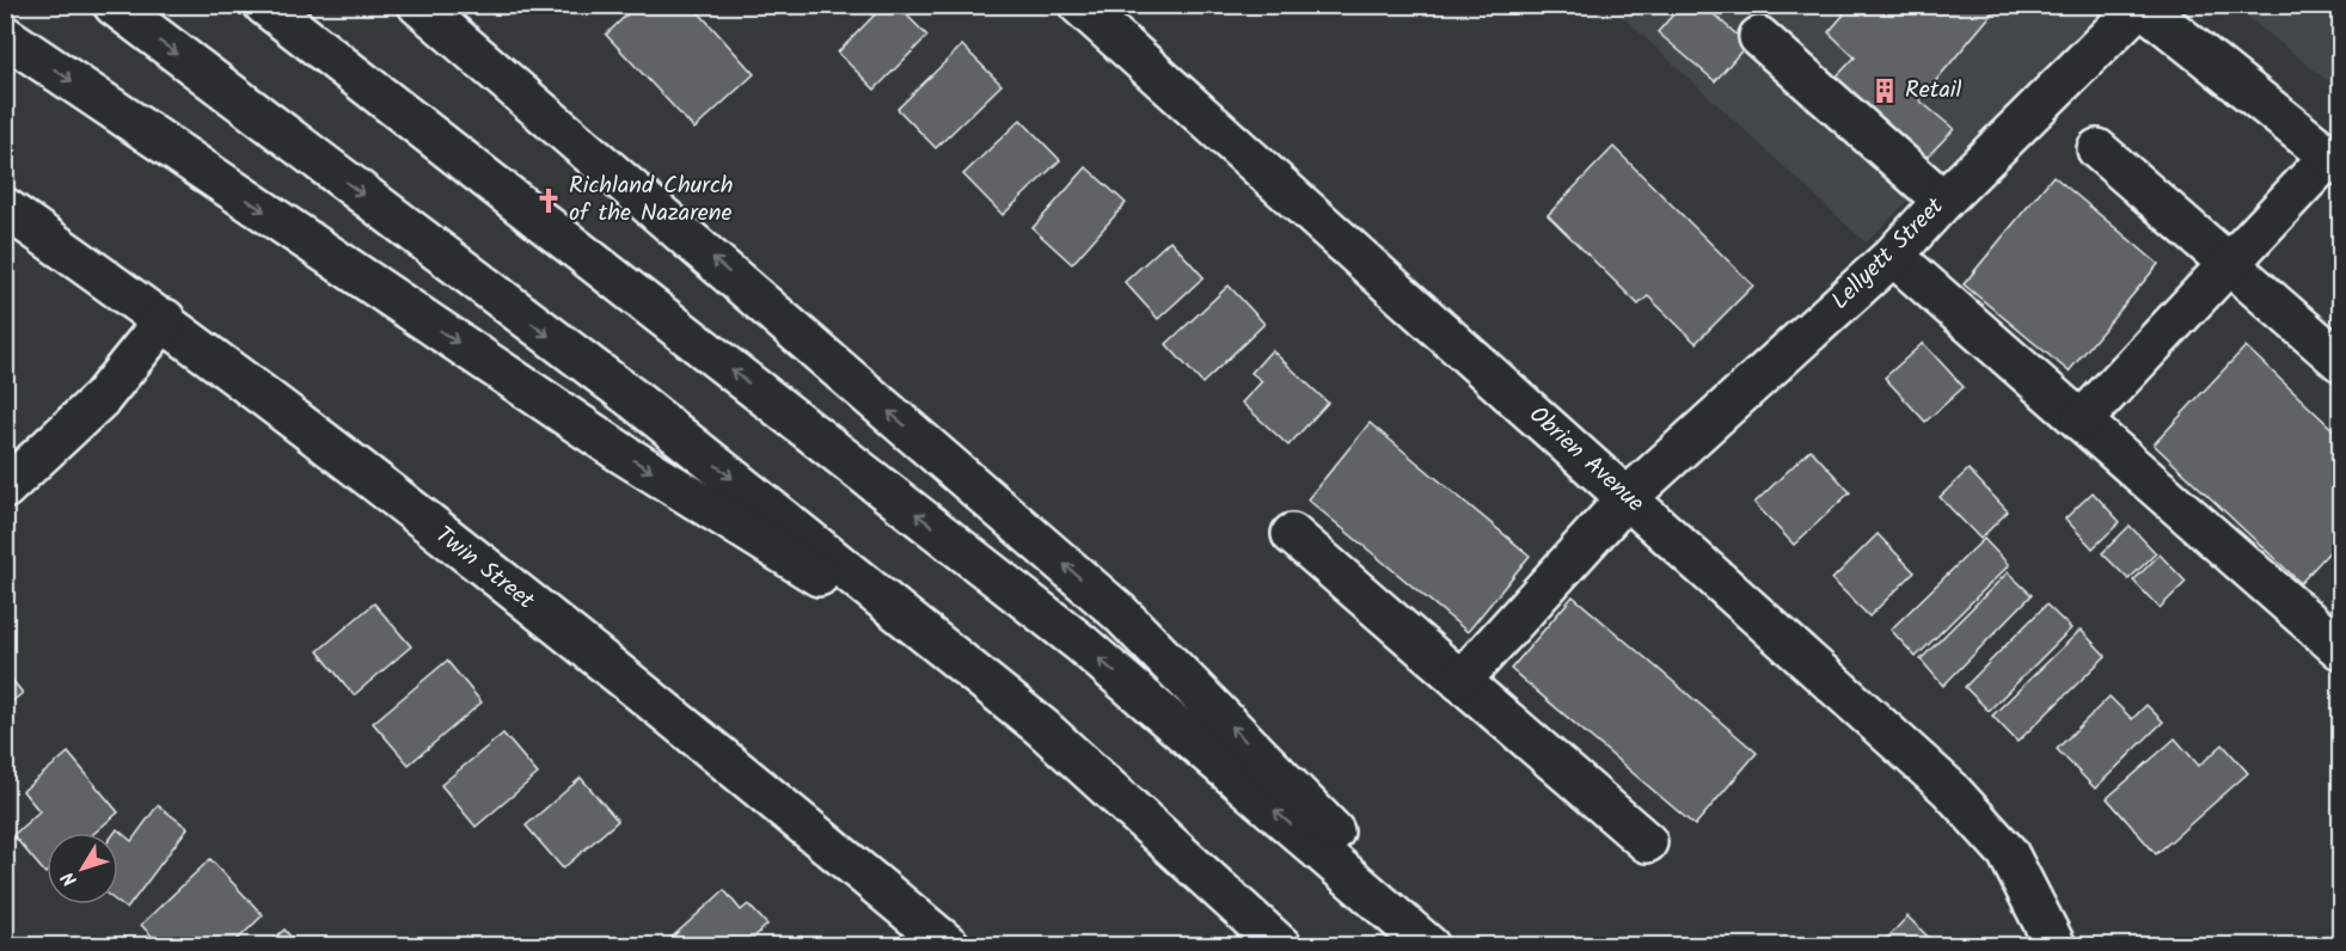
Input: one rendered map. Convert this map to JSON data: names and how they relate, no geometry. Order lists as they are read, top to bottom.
{
  "streets": {
    "main road": ["Lellyett Street", "Obrien Avenue", "Twin Street"]
  },
  "crossings": [
    ["Lellyett Street", "Obrien Avenue"]
  ],
  "places": {
    "building": ["Retail"],
    "church": ["Richland Church of the Nazarene"]
  },
  "north": "bottom left"
}
